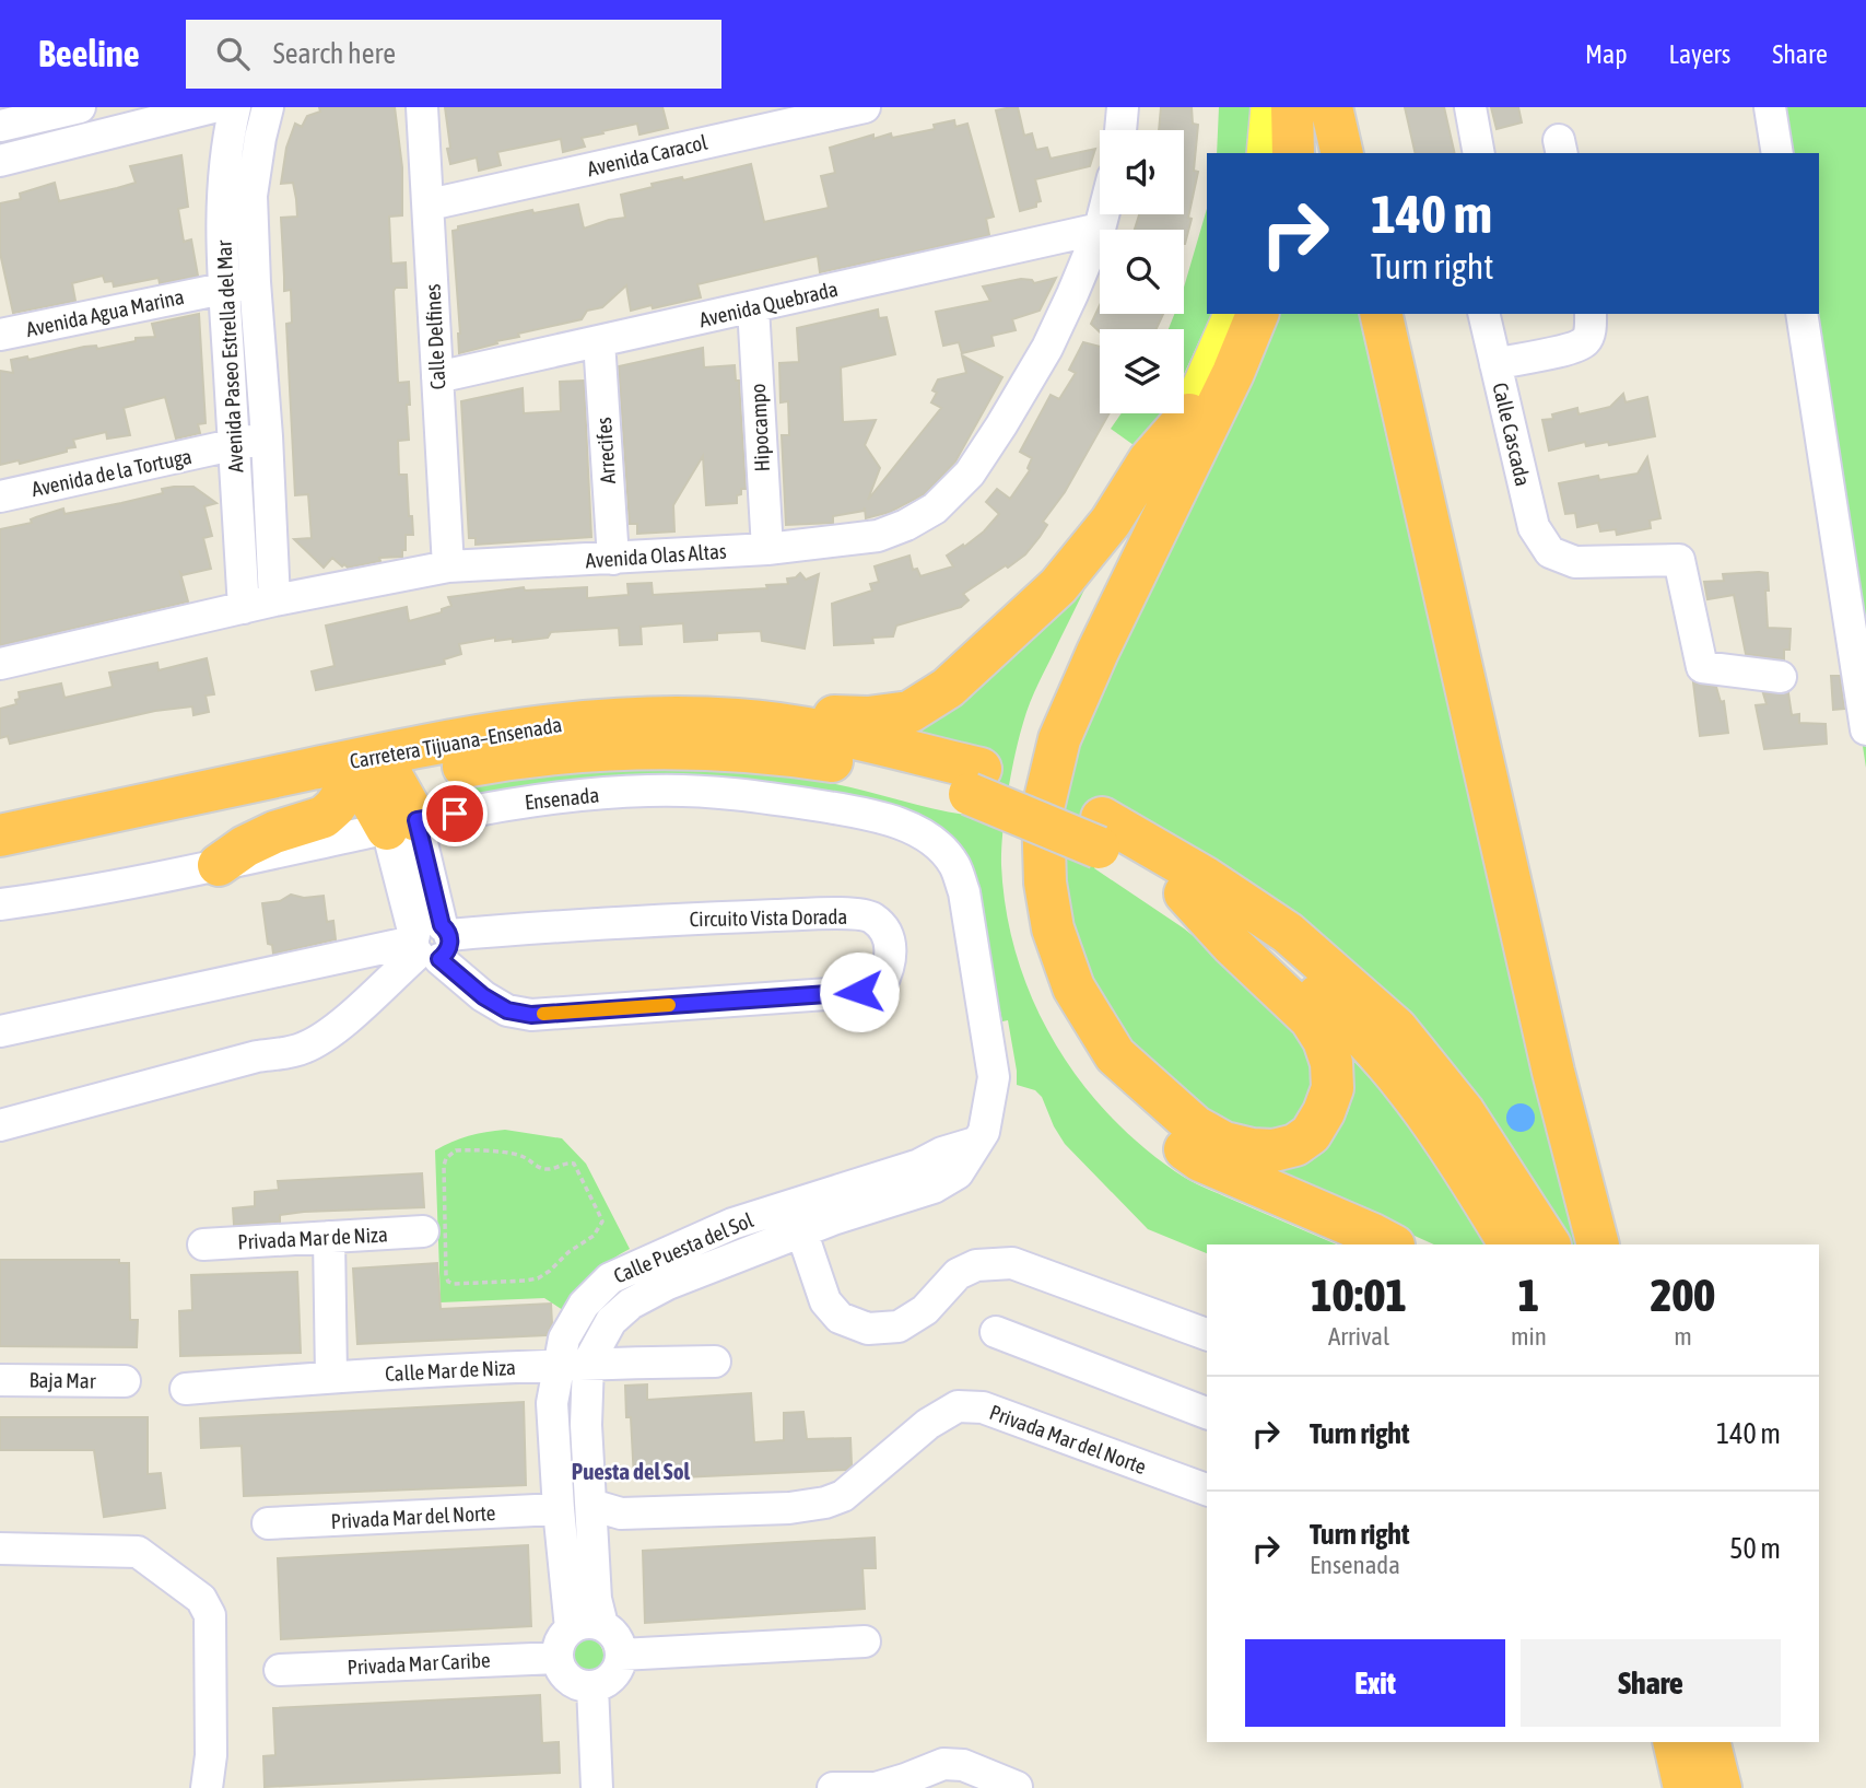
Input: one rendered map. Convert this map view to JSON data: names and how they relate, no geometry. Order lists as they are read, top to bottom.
{
  "streets": {
    "highway": ["Carretera Tijuana–Ensenada"],
    "street": [
      "Avenida Caracol",
      "Avenida Quebrada",
      "Avenida Agua Marina",
      "Calle Delfines",
      "Avenida Paseo Estrella del Mar",
      "Hipocampo",
      "Calle Cascada",
      "Arrecifes",
      "Avenida de la Tortuga",
      "Avenida Olas Altas",
      "Ensenada",
      "Circuito Vista Dorada",
      "Privada Mar de Niza",
      "Calle Puesta del Sol",
      "Calle Mar de Niza",
      "Baja Mar",
      "Privada Mar del Norte",
      "Privada Mar Caribe"
    ]
  },
  "crossings": [
    ["Avenida Caracol", "Calle Delfines"],
    ["Avenida Quebrada", "Calle Delfines"],
    ["Avenida Quebrada", "Hipocampo"],
    ["Avenida Quebrada", "Arrecifes"],
    ["Avenida Quebrada", "Avenida Olas Altas"],
    ["Avenida Agua Marina", "Avenida Paseo Estrella del Mar"],
    ["Calle Delfines", "Avenida Olas Altas"],
    ["Avenida Paseo Estrella del Mar", "Avenida de la Tortuga"],
    ["Avenida Paseo Estrella del Mar", "Avenida Olas Altas"],
    ["Hipocampo", "Avenida Olas Altas"],
    ["Arrecifes", "Avenida Olas Altas"],
    ["Ensenada", "Calle Puesta del Sol"],
    ["Calle Puesta del Sol", "Calle Mar de Niza"],
    ["Calle Puesta del Sol", "Privada Mar del Norte"],
    ["Calle Puesta del Sol", "Privada Mar Caribe"]
  ],
  "districts": ["Puesta del Sol"],
  "page": {
    "header": "Beeline",
    "search": "Search here",
    "nav": ["Map", "Layers", "Share"],
    "turn": ["140 m", "Turn right"],
    "eta": [
      "10:01",
      "Arrival",
      "1",
      "min",
      "200",
      "m"
    ],
    "list": [
      {
        "name": "Turn right",
        "value": "140 m"
      },
      {
        "name": "Turn right",
        "note": "Ensenada",
        "value": "50 m"
      }
    ],
    "buttons": ["Exit", "Share"]
  }
}
